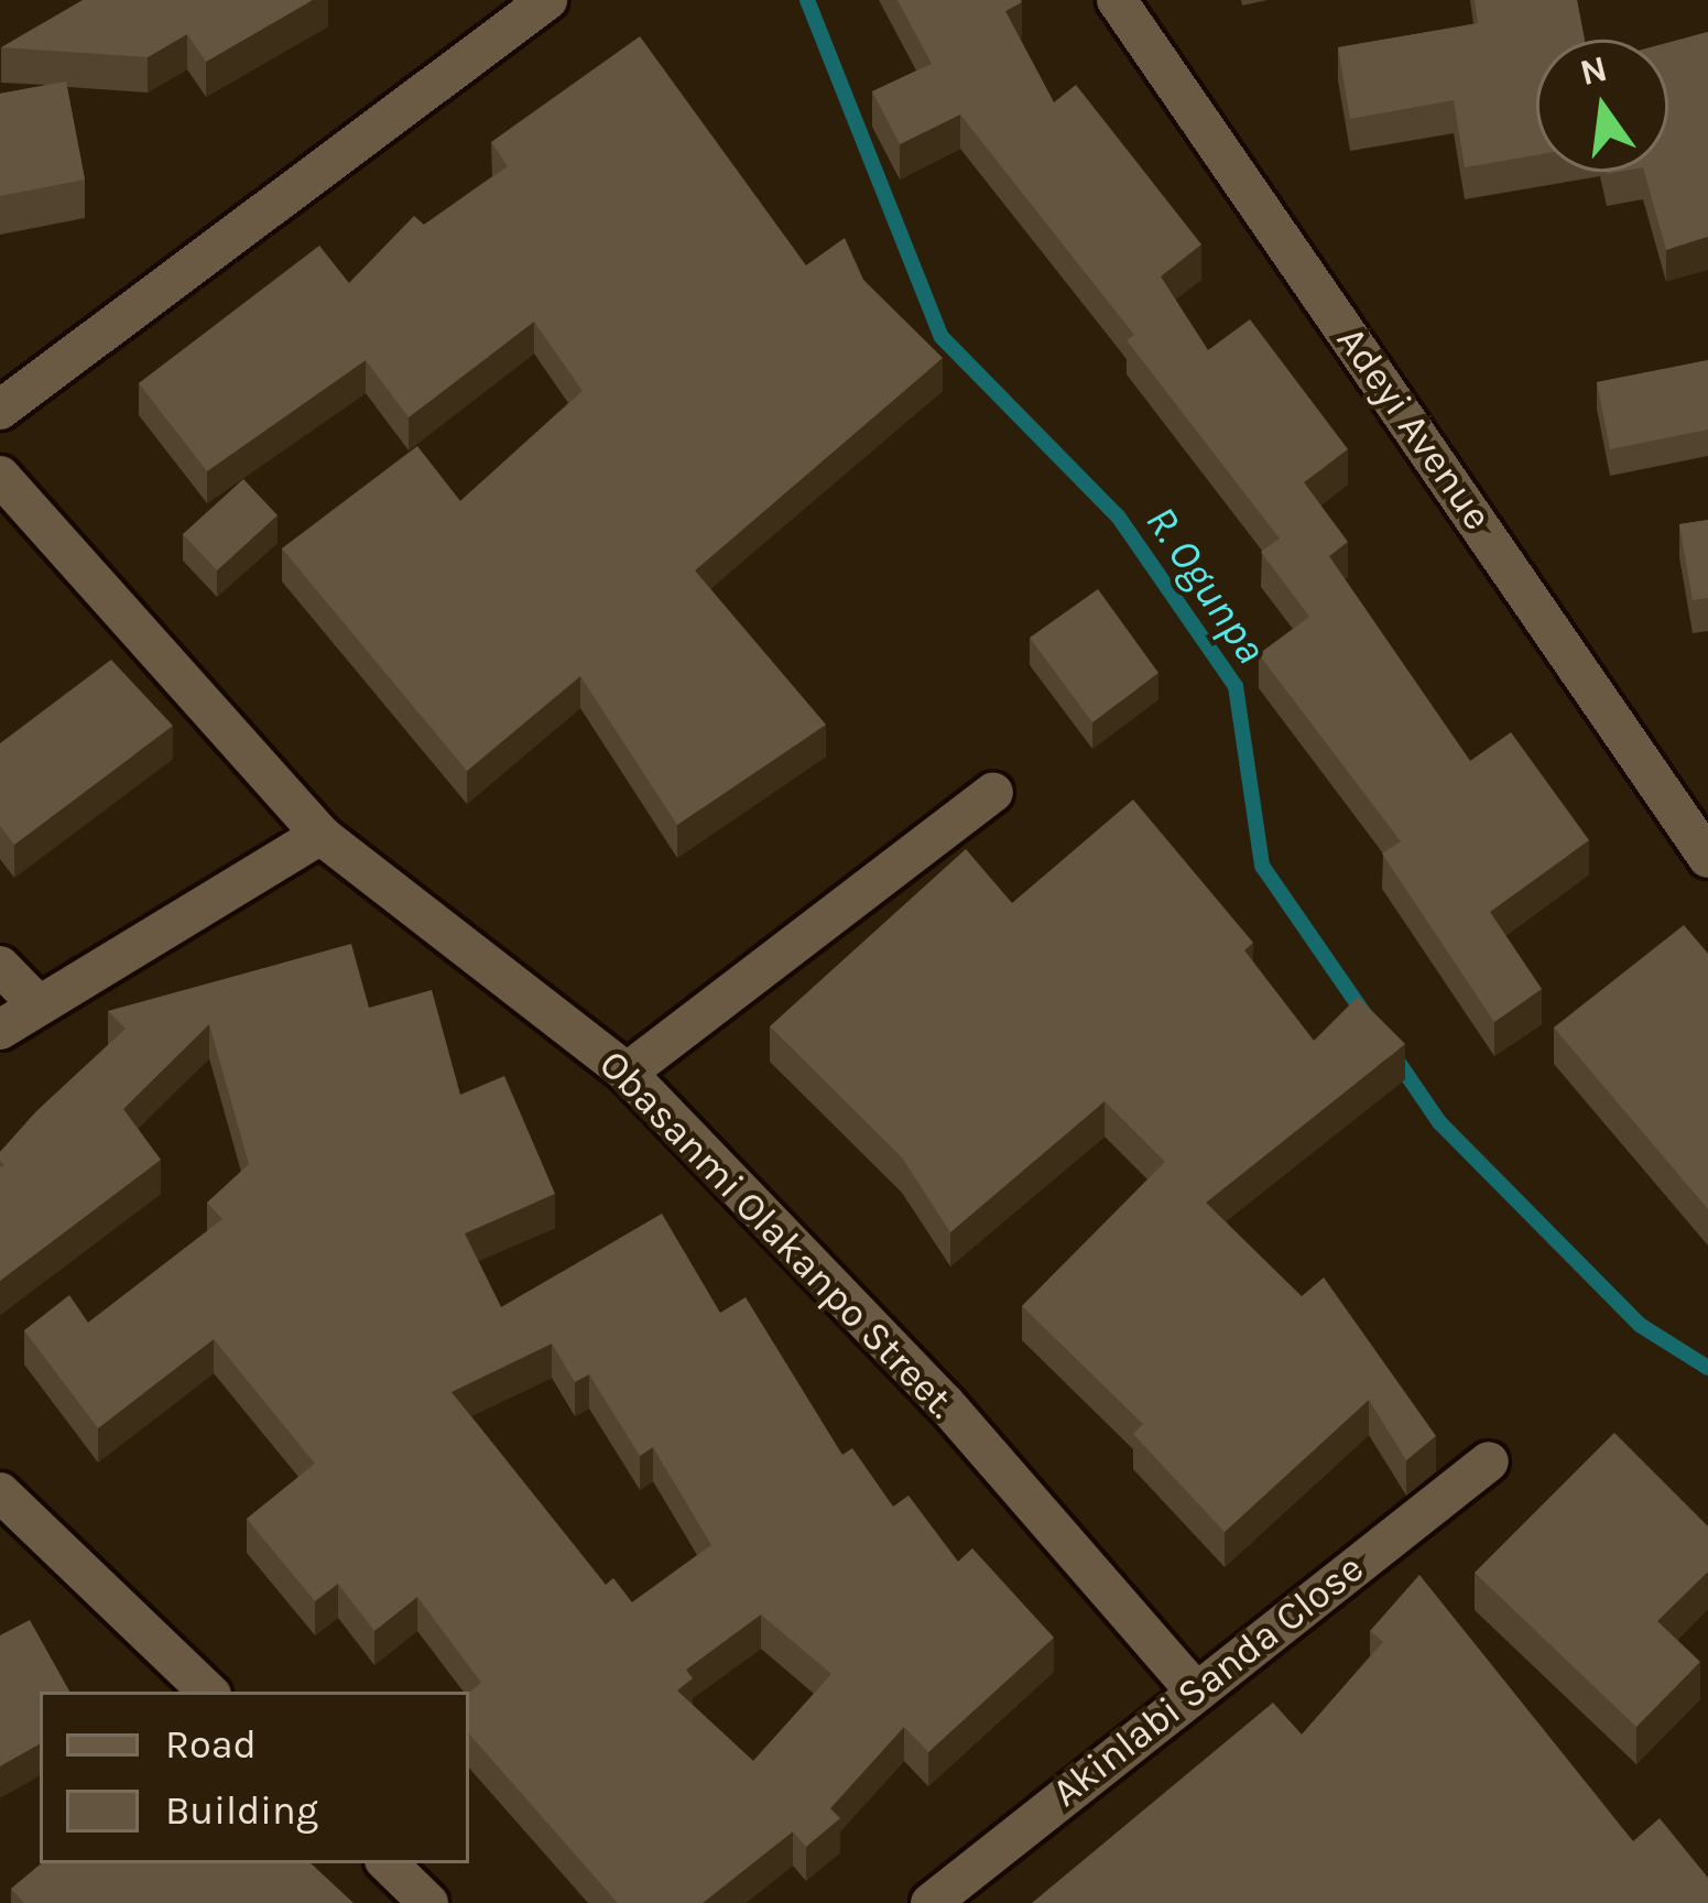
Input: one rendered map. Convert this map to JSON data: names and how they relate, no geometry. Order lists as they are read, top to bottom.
{
  "streets": {
    "street": ["Adeyi Avenue", "Obasanmi Olakanpo Street.", "Akinlabi Sanda Close"]
  },
  "crossings": [
    ["Obasanmi Olakanpo Street.", "Akinlabi Sanda Close"]
  ],
  "water": ["R. Ogunpa"],
  "legend": ["Road", "Building"],
  "north": "top"
}
